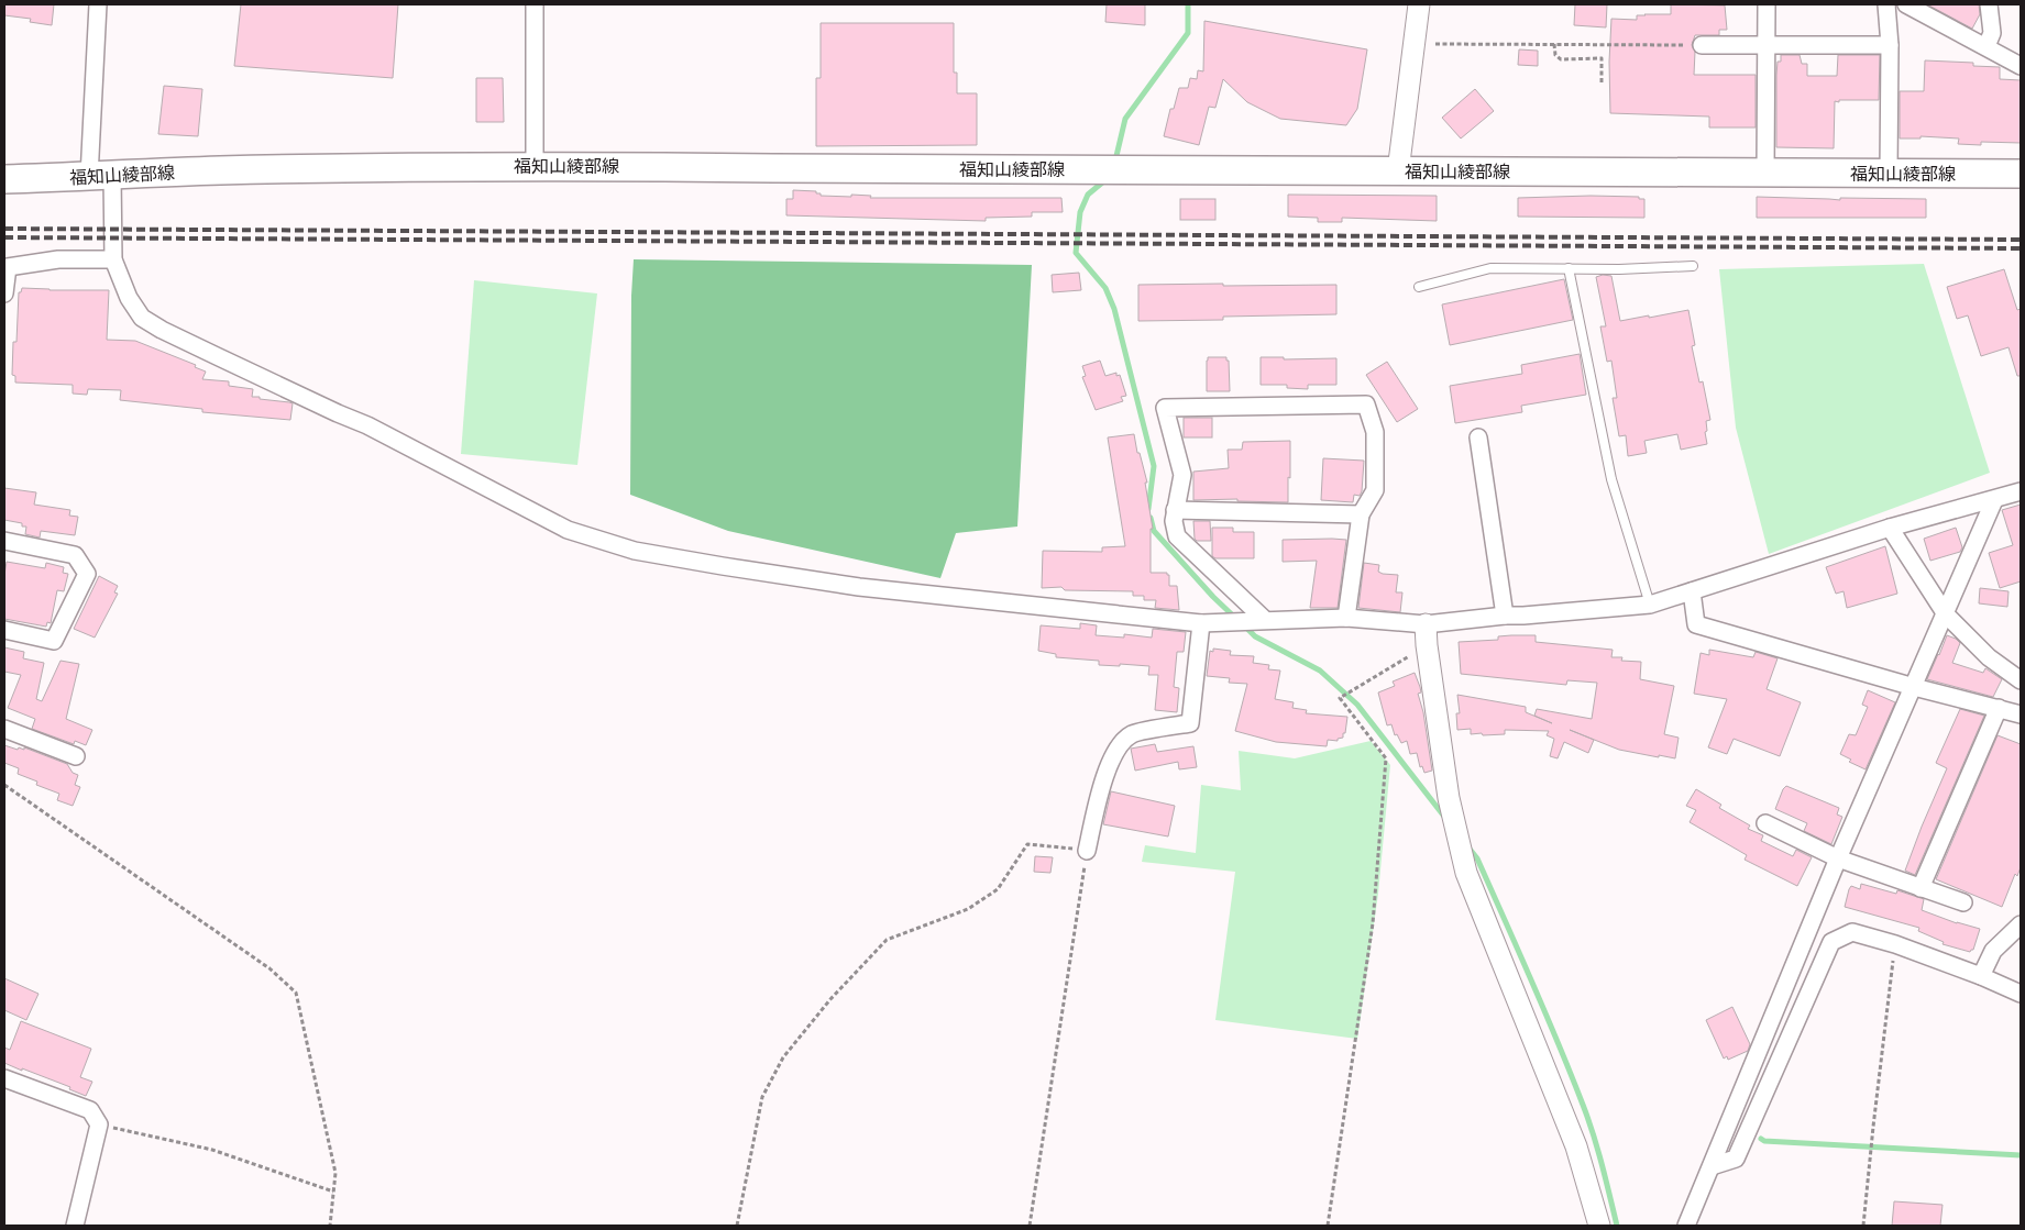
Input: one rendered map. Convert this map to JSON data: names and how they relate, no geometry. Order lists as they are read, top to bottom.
{
  "streets": {
    "main road": ["福知山綾部線"]
  }
}
